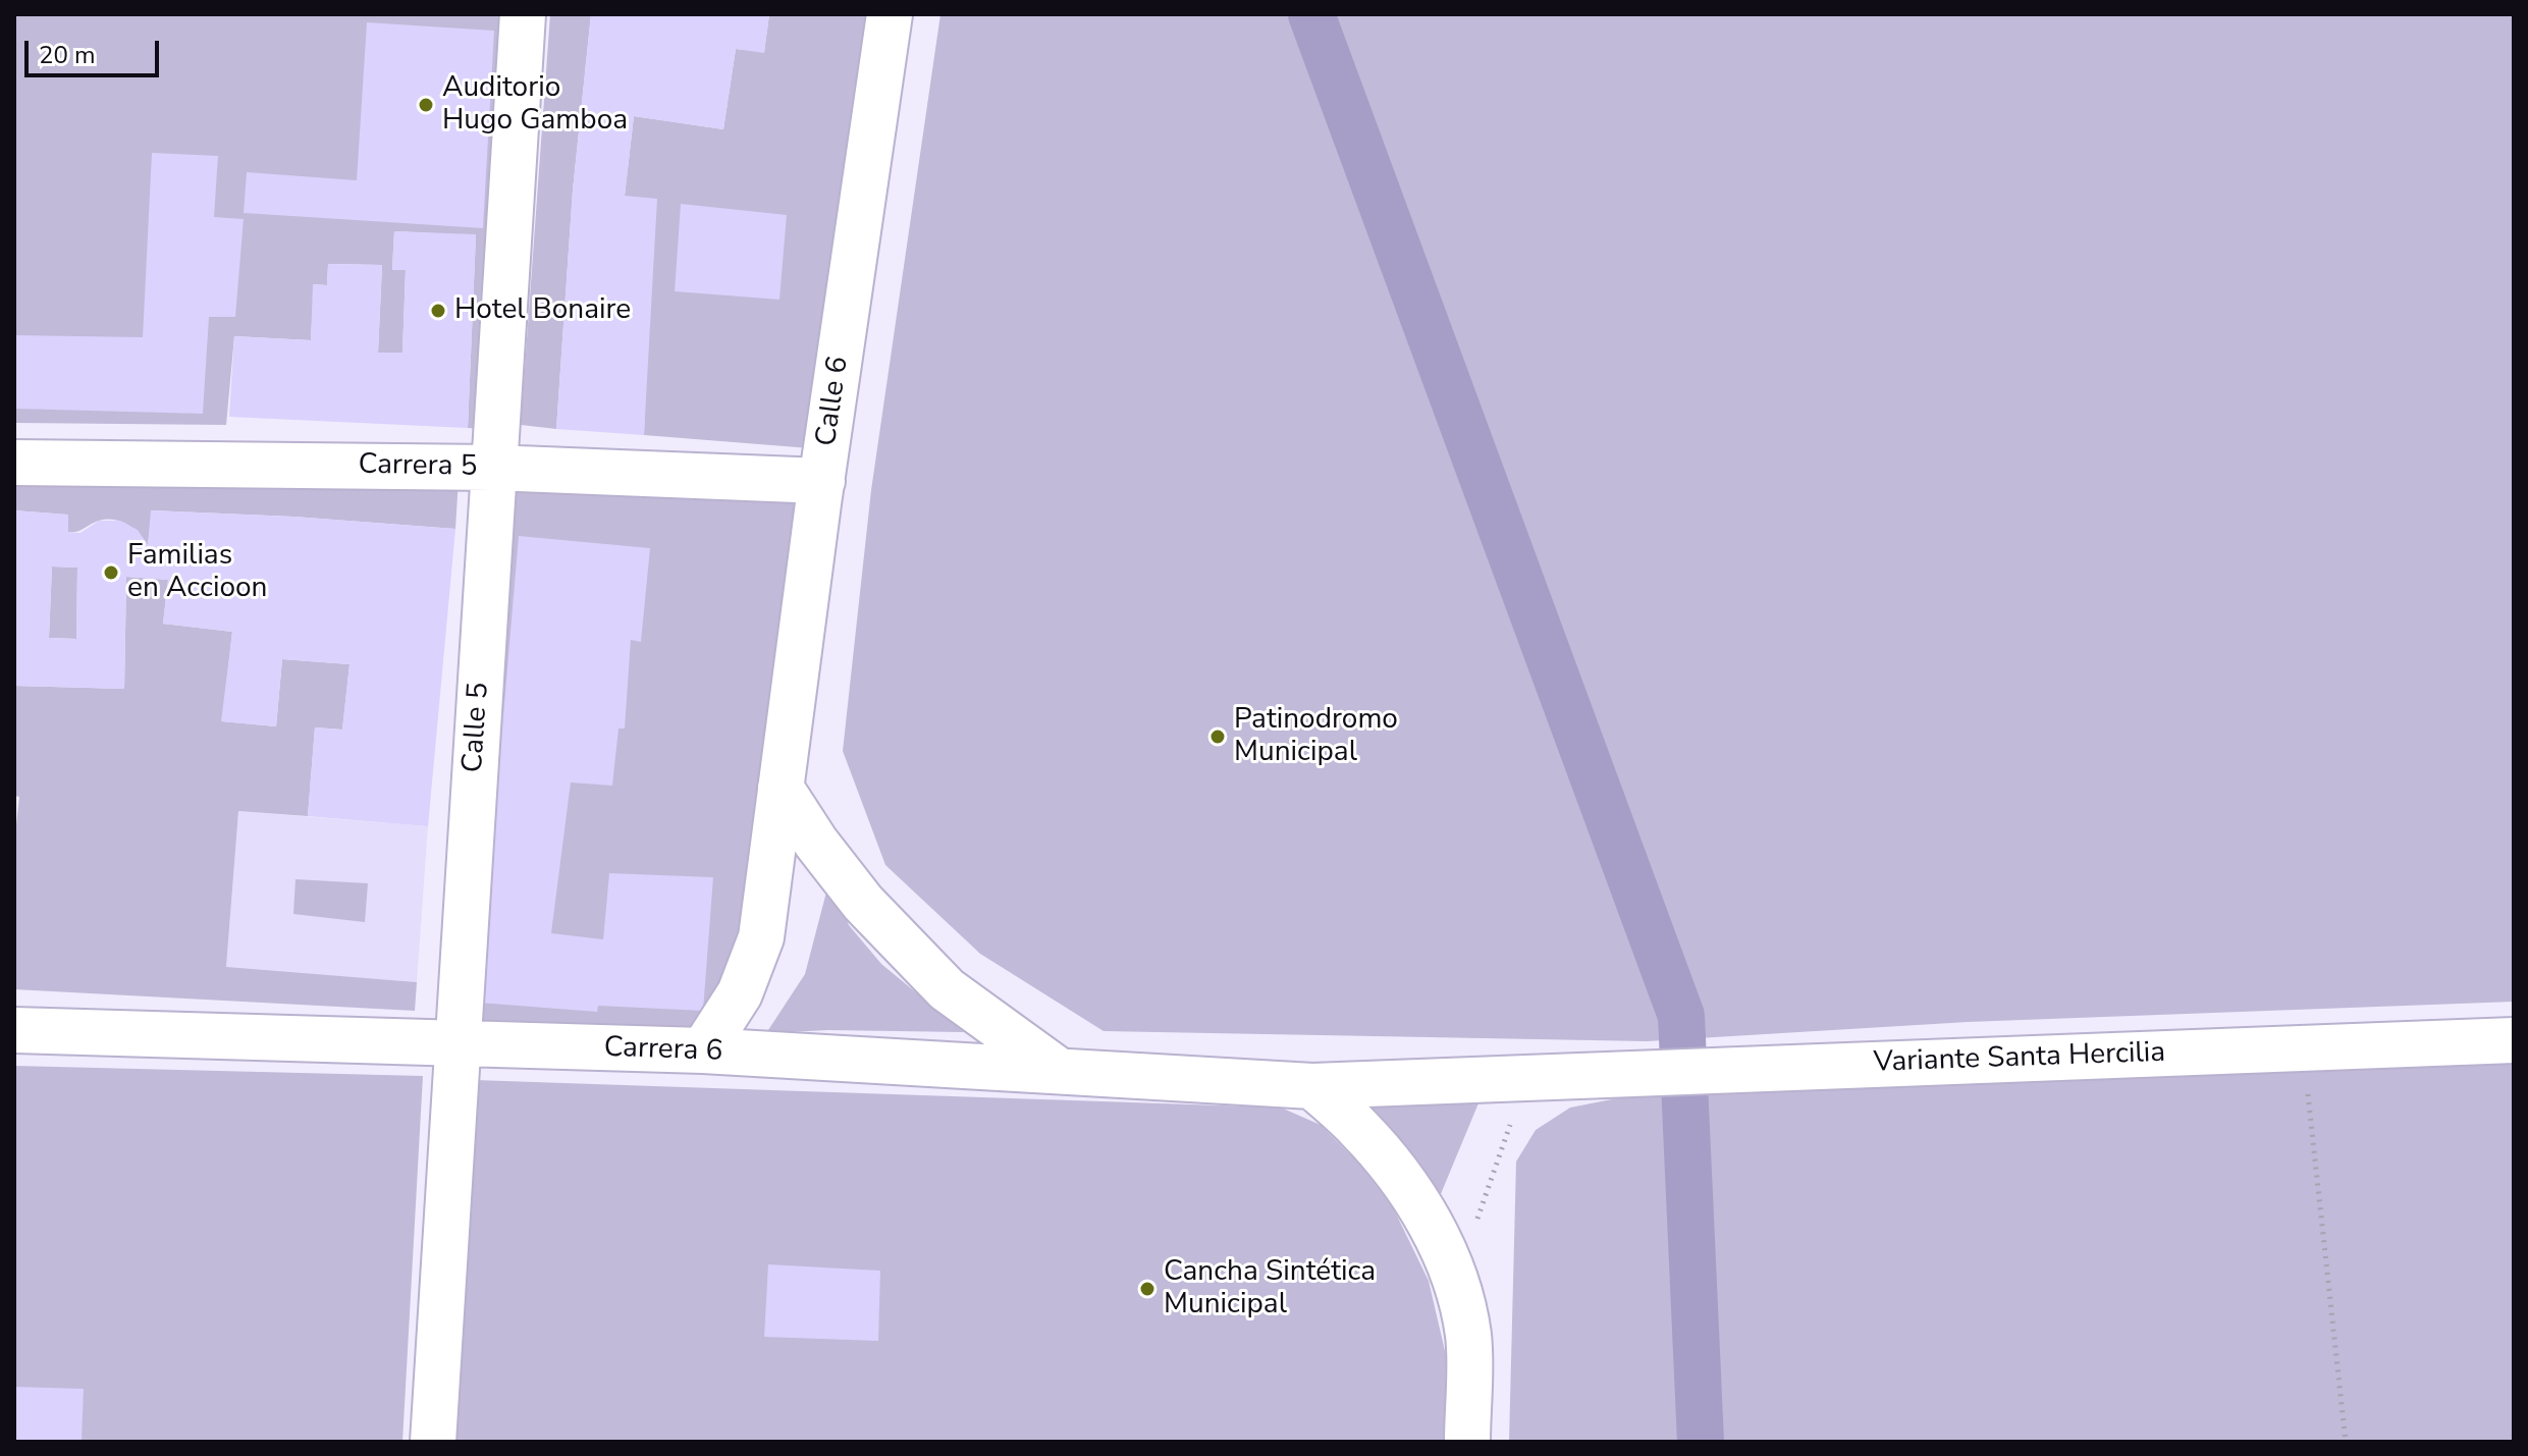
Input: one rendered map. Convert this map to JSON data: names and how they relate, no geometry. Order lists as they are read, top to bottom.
{
  "streets": {
    "street": [
      "Calle 6",
      "Carrera 5",
      "Calle 5",
      "Carrera 6",
      "Variante Santa Hercilia"
    ]
  },
  "crossings": [
    ["Calle 6", "Carrera 5"],
    ["Calle 6", "Carrera 6"],
    ["Carrera 5", "Calle 5"],
    ["Calle 5", "Carrera 6"],
    ["Carrera 6", "Variante Santa Hercilia"]
  ],
  "places": [
    "Auditorio Hugo Gamboa",
    "Hotel Bonaire",
    "Familias en Accioon",
    "Patinodromo Municipal",
    "Cancha Sintética Municipal"
  ],
  "scale_bar": "20 m"
}
